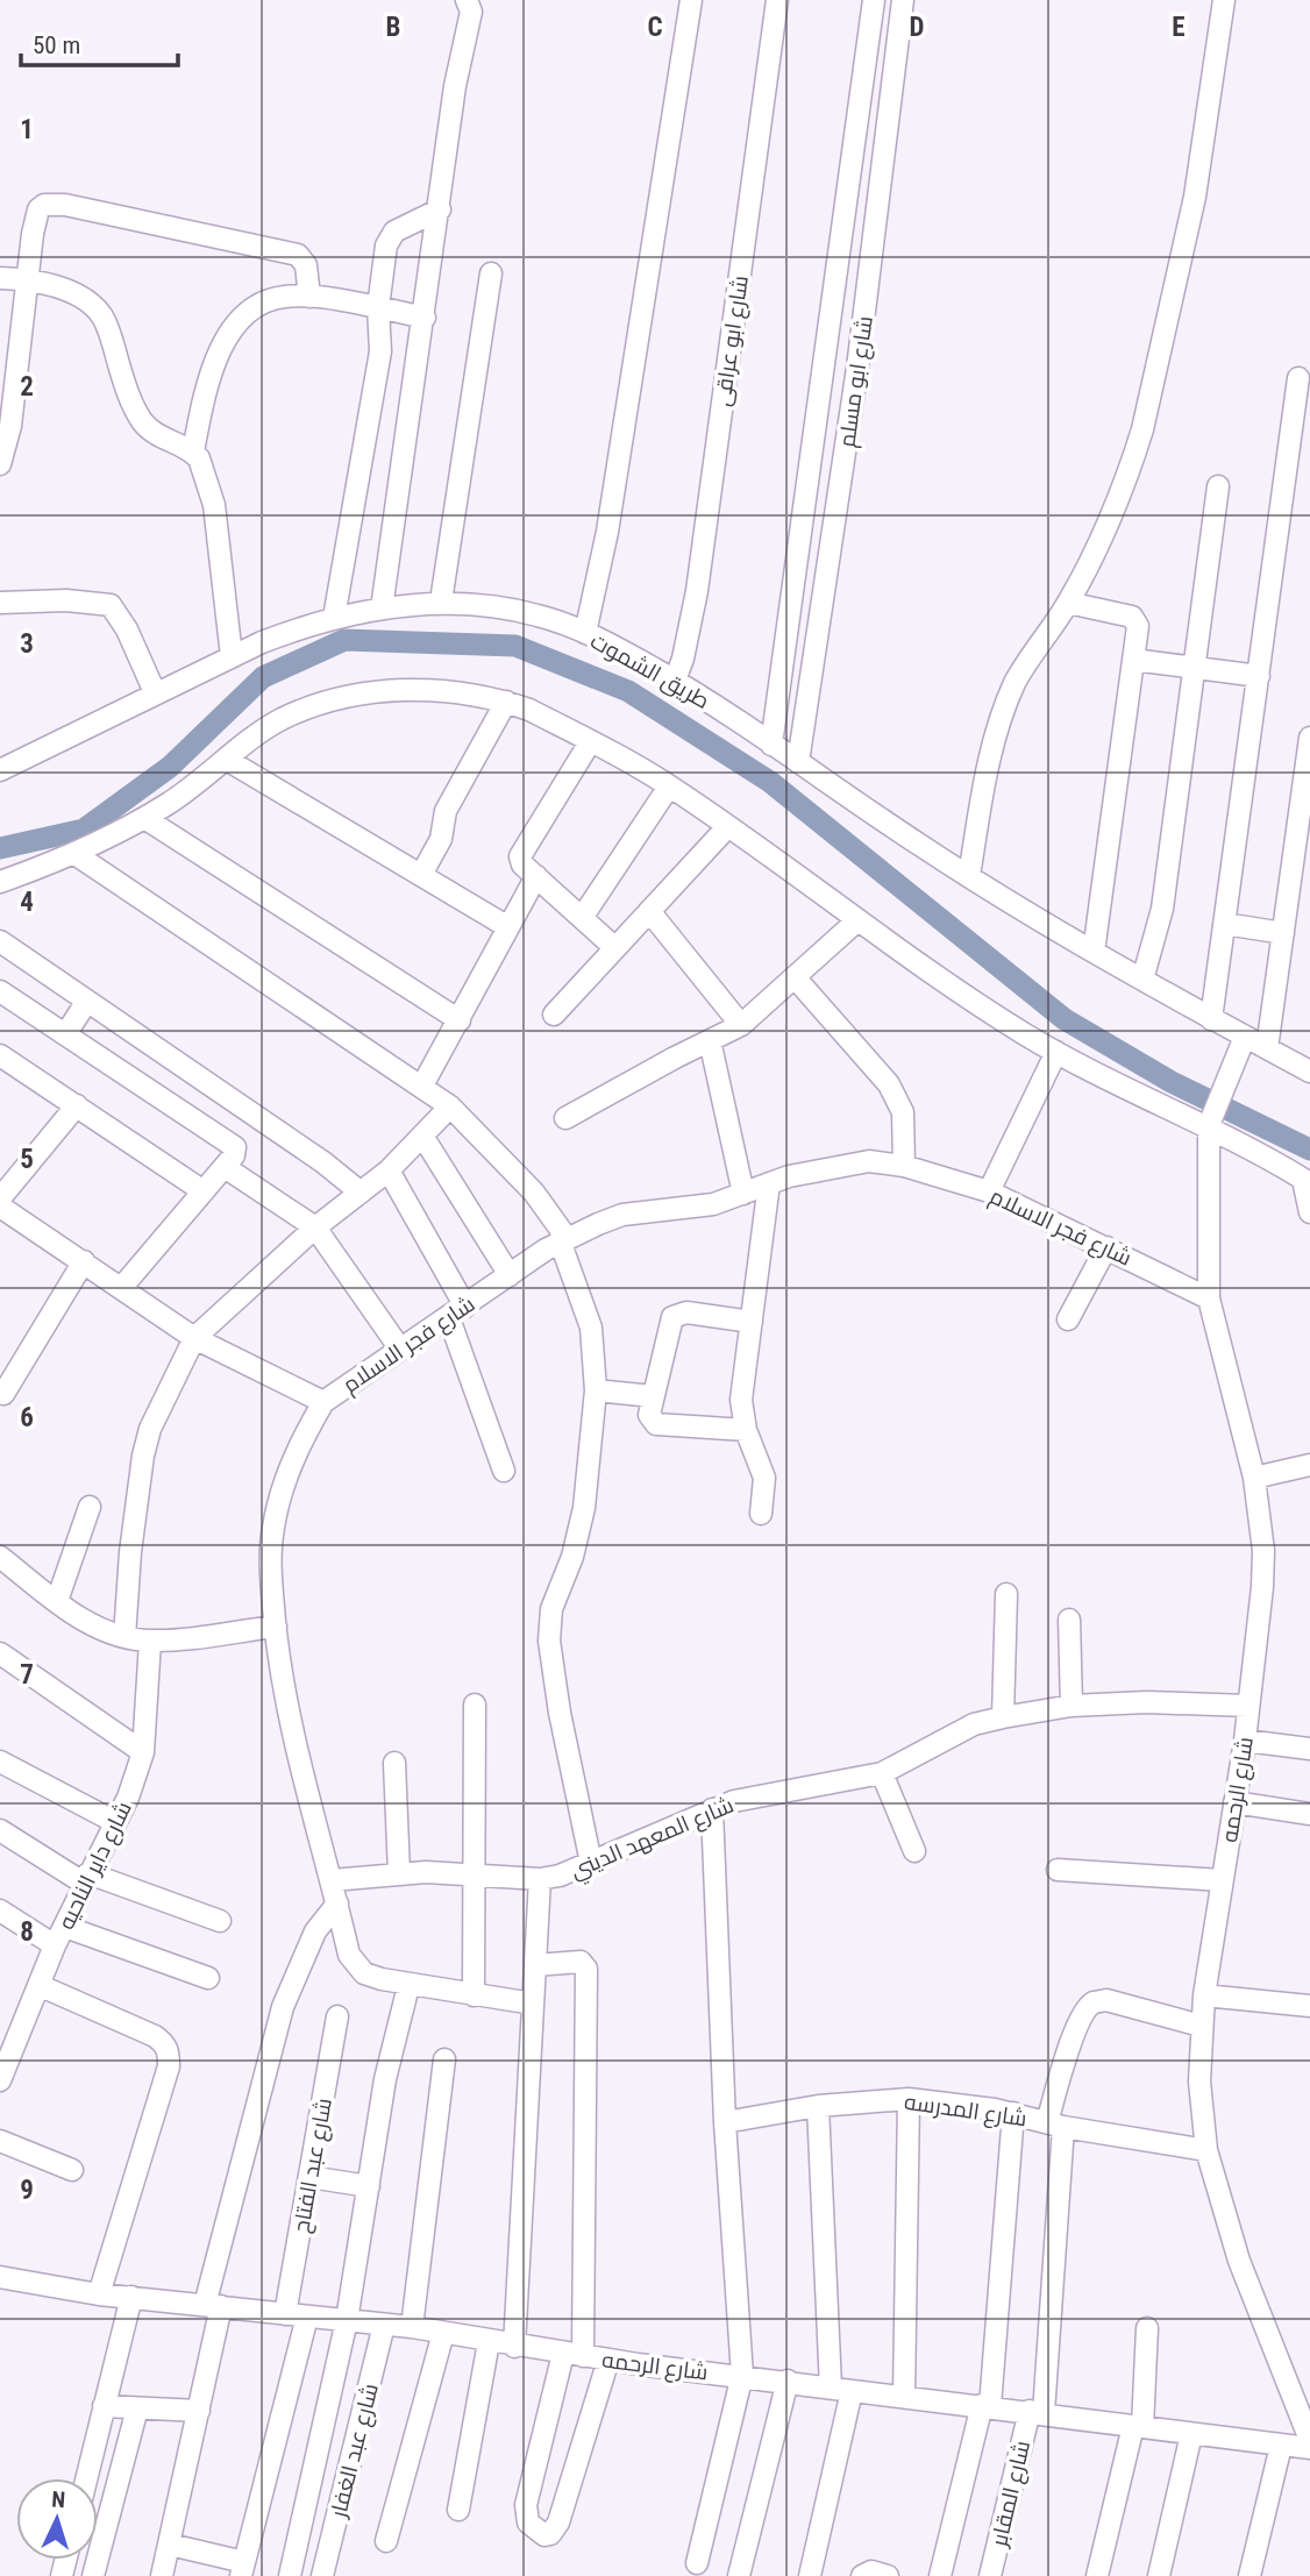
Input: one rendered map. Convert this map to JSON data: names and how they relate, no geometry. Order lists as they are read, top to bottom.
{
  "streets": {
    "street": [
      "شارع ابو عراقى",
      "شارع ابو مسلم",
      "طريق الشموت",
      "شارع فجر الاسلام",
      "شارع الرحمه",
      "شارع المعهد الديني",
      "شارع داير الناحيه",
      "شارع المدرسه",
      "شارع عبد الفتاح",
      "شارع عبد الغفار",
      "شارع المقابر"
    ]
  },
  "crossings": [
    ["شارع ابو عراقى", "طريق الشموت"],
    ["شارع ابو مسلم", "طريق الشموت"],
    ["شارع فجر الاسلام", "شارع الرحمه"],
    ["شارع فجر الاسلام", "شارع المعهد الديني"],
    ["شارع الرحمه", "شارع المعهد الديني"],
    ["شارع الرحمه", "شارع المدرسه"],
    ["شارع الرحمه", "شارع عبد الفتاح"],
    ["شارع الرحمه", "شارع عبد الغفار"],
    ["شارع الرحمه", "شارع المقابر"],
    ["شارع المدرسه", "شارع المقابر"]
  ],
  "scale_bar": "50 m",
  "north": "top",
  "grid": {
    "columns": [
      "B",
      "C",
      "D",
      "E"
    ],
    "rows": [
      "1",
      "2",
      "3",
      "4",
      "5",
      "6",
      "7",
      "8",
      "9"
    ]
  }
}
